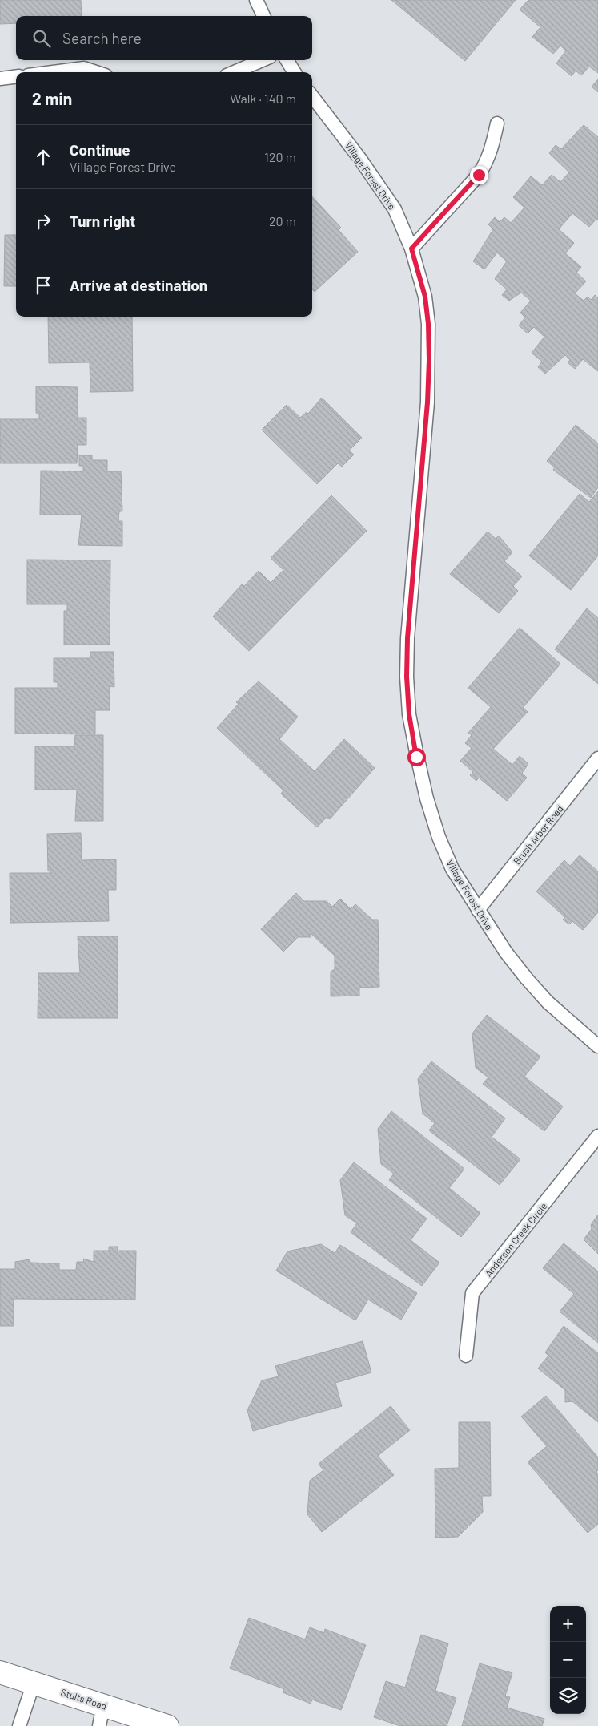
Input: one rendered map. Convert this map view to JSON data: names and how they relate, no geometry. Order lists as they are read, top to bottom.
{
  "streets": {
    "street": ["Stults Road"],
    "lane": ["Village Forest Drive", "Brush Arbor Road", "Anderson Creek Circle"]
  },
  "crossings": [
    ["Village Forest Drive", "Brush Arbor Road"]
  ],
  "page": {
    "search": "Search here",
    "heading": ["2 min", "Walk · 140 m"],
    "list": [
      ["Continue", "Village Forest Drive", "120 m"],
      ["Turn right", "20 m"],
      "Arrive at destination"
    ],
    "map_buttons": ["+", "−"]
  }
}
